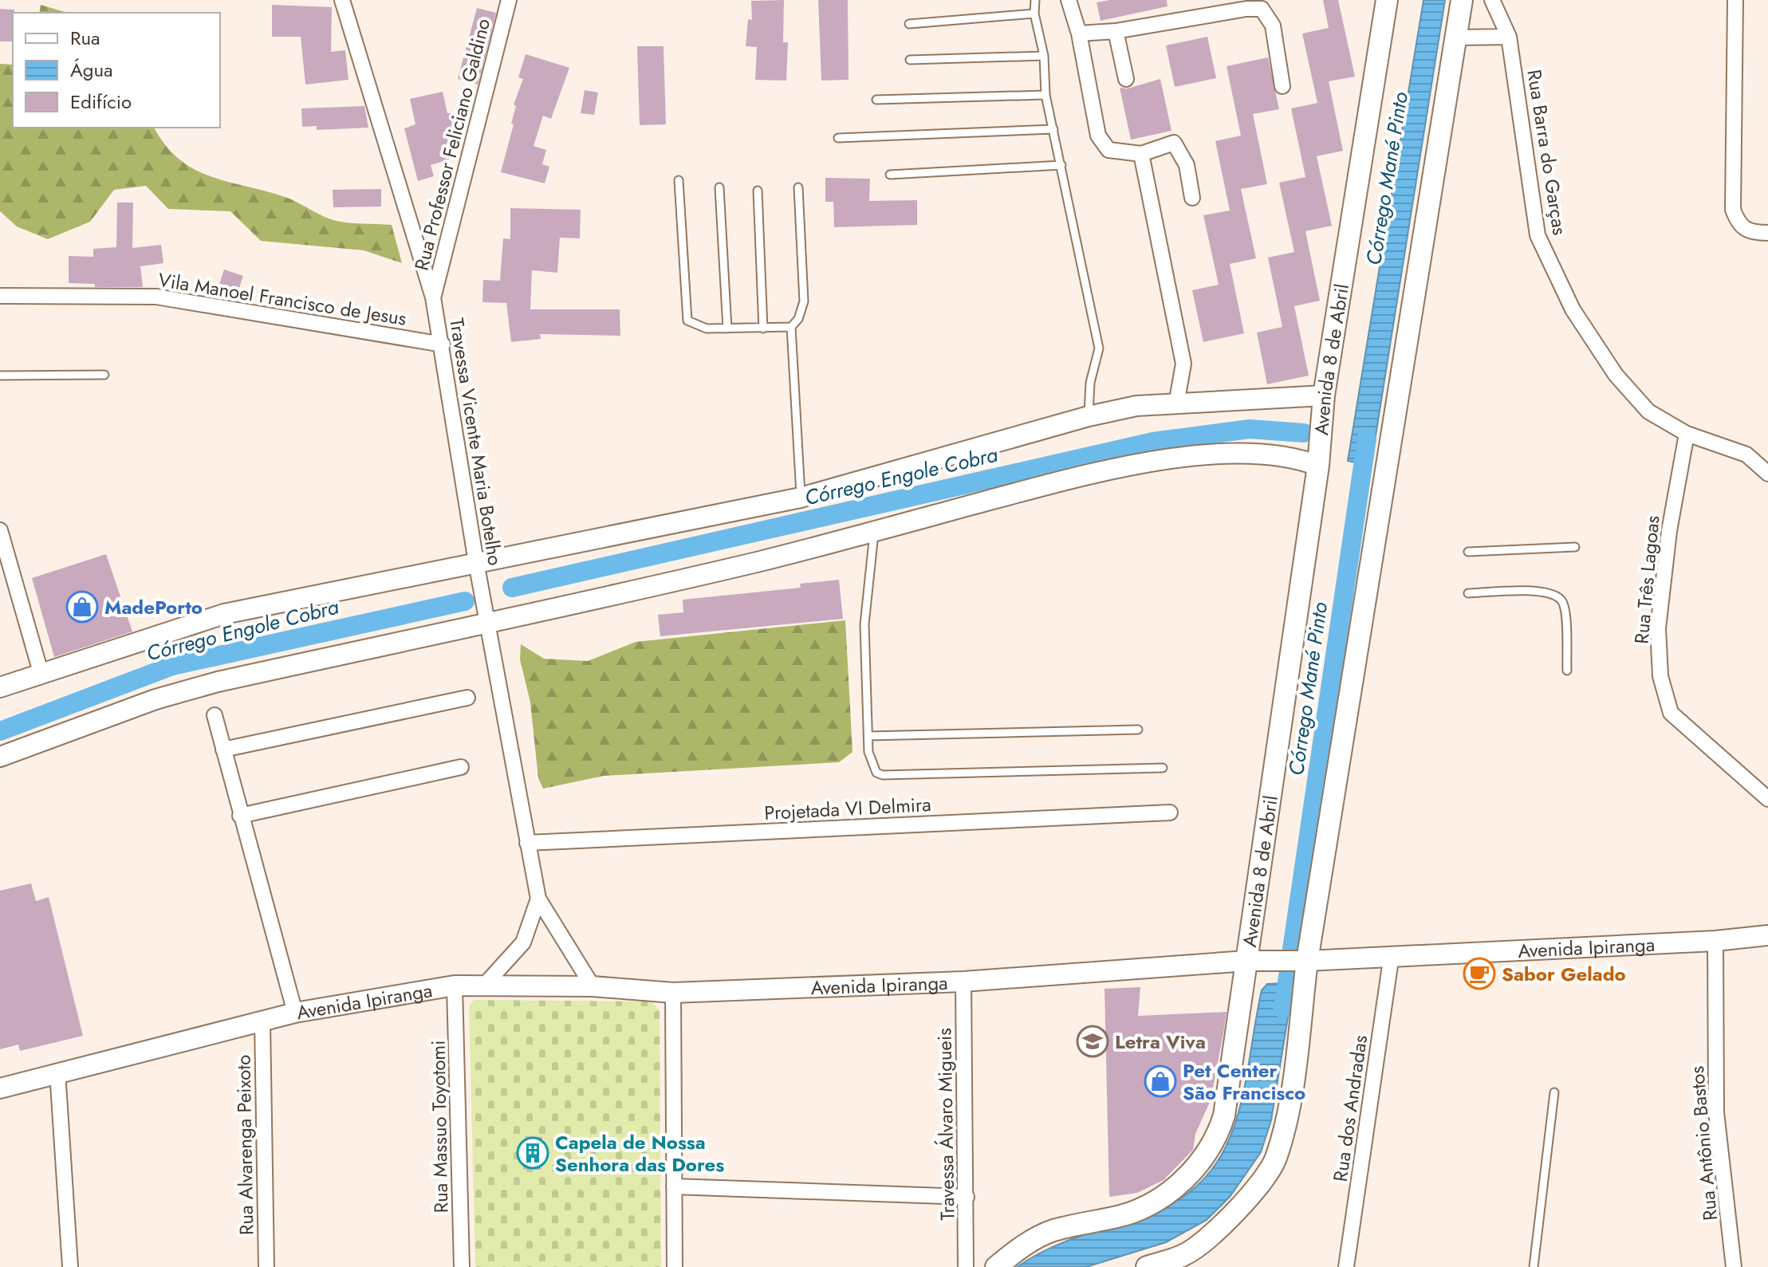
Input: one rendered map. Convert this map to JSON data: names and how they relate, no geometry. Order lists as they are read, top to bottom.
{
  "streets": {
    "main road": ["Avenida 8 de Abril"],
    "street": [
      "Rua Professor Feliciano Galdino",
      "Rua Barra do Garças",
      "Vila Manoel Francisco de Jesus",
      "Travessa Vicente Maria Botelho",
      "Rua Três Lagoas",
      "Projetada VI Delmira",
      "Avenida Ipiranga",
      "Rua dos Andradas",
      "Travessa Álvaro Migueis",
      "Rua Massuo Toyotomi",
      "Rua Antônio Bastos",
      "Rua Alvarenga Peixoto"
    ]
  },
  "crossings": [
    ["Rua Professor Feliciano Galdino", "Travessa Vicente Maria Botelho"],
    ["Rua Barra do Garças", "Rua Três Lagoas"],
    ["Vila Manoel Francisco de Jesus", "Travessa Vicente Maria Botelho"],
    ["Avenida 8 de Abril", "Avenida Ipiranga"],
    ["Travessa Vicente Maria Botelho", "Projetada VI Delmira"],
    ["Travessa Vicente Maria Botelho", "Avenida Ipiranga"],
    ["Avenida Ipiranga", "Rua dos Andradas"],
    ["Avenida Ipiranga", "Travessa Álvaro Migueis"],
    ["Avenida Ipiranga", "Rua Massuo Toyotomi"],
    ["Avenida Ipiranga", "Rua Antônio Bastos"],
    ["Avenida Ipiranga", "Rua Alvarenga Peixoto"]
  ],
  "water": ["Córrego Mané Pinto", "Córrego Engole Cobra"],
  "places": {
    "shop": ["MadePorto", "Pet Center São Francisco"],
    "cafe": ["Sabor Gelado"],
    "school or university": ["Letra Viva"],
    "building": ["Capela de Nossa Senhora das Dores"]
  },
  "legend": ["Rua", "Água", "Edifício"]
}
